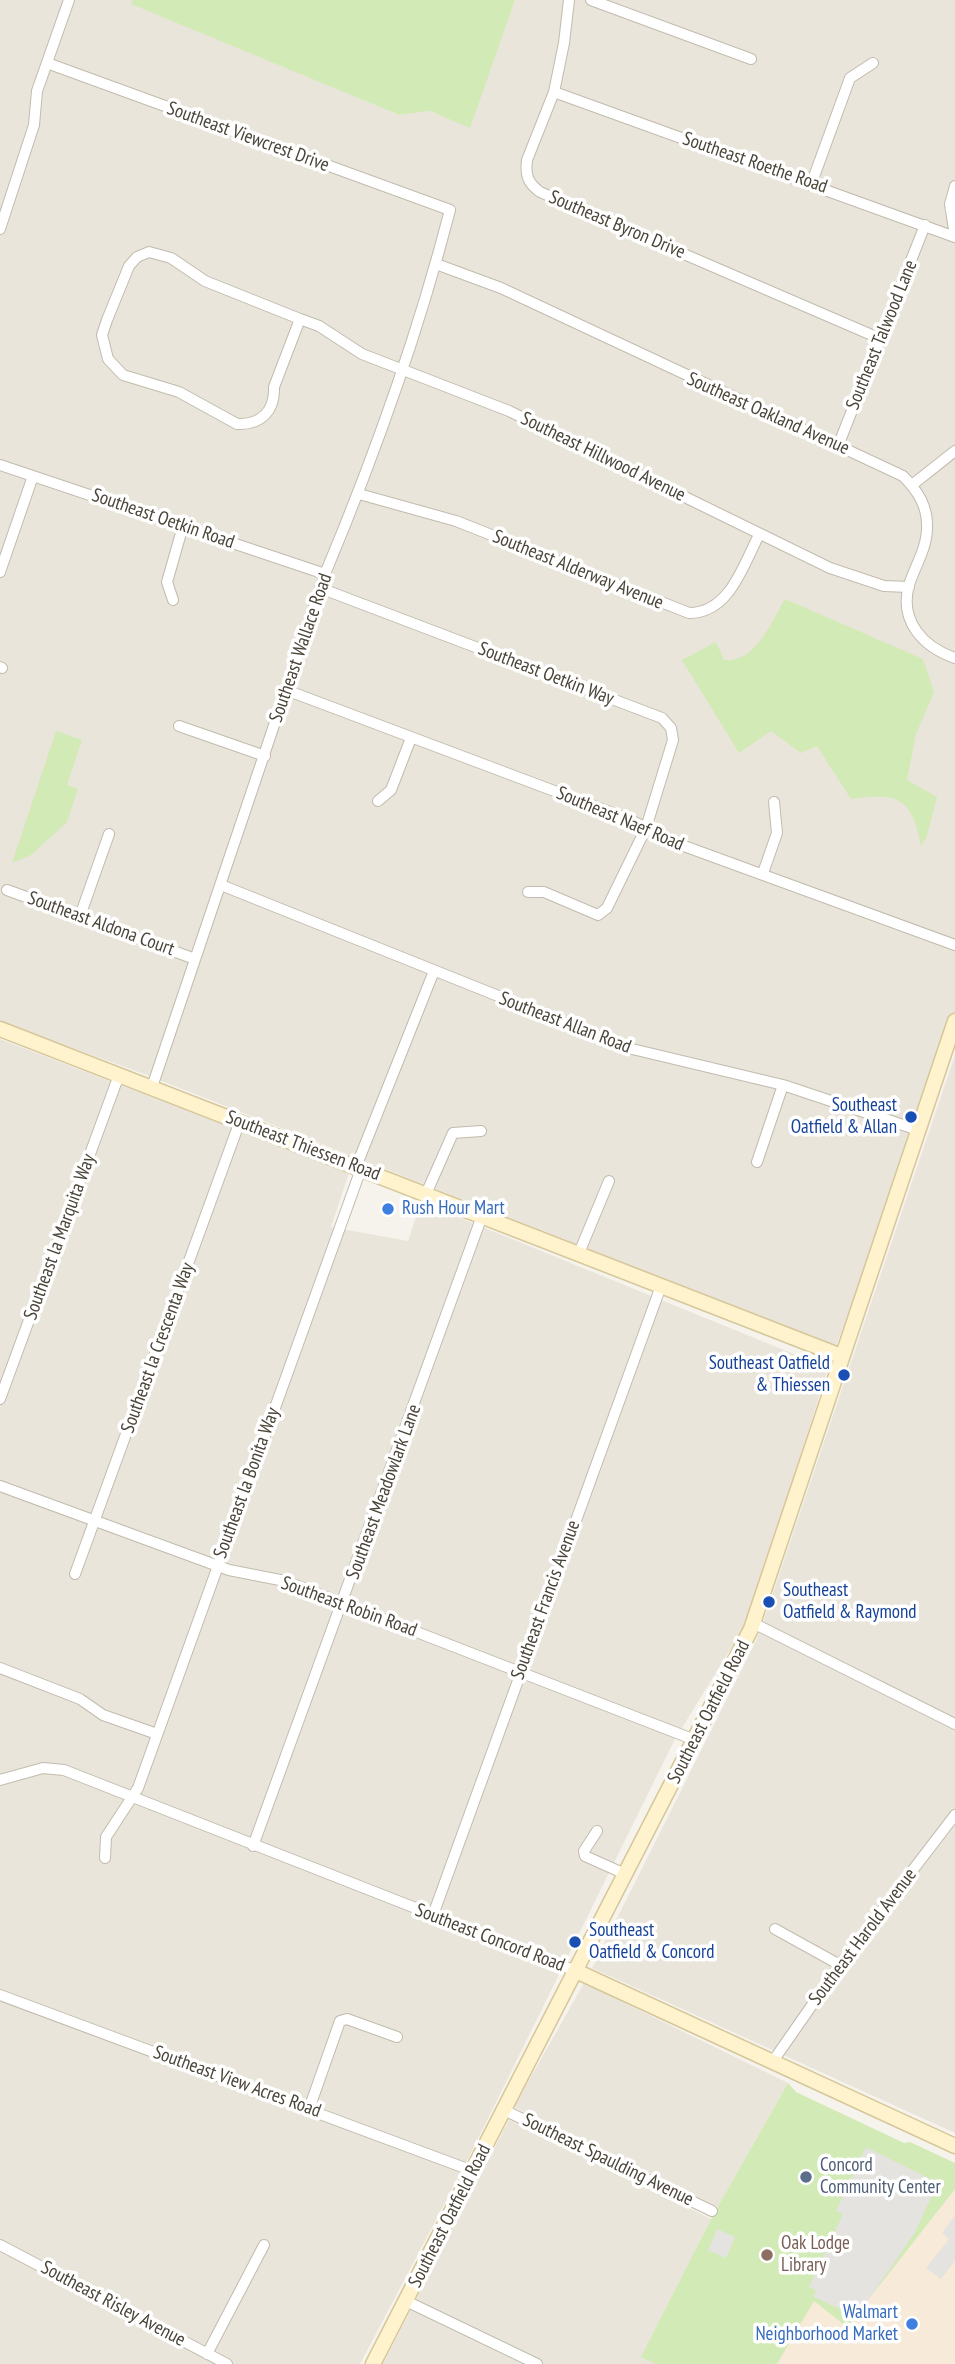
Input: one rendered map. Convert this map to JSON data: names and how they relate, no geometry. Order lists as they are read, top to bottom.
{
  "streets": {
    "main road": ["Southeast Thiessen Road", "Southeast Oatfield Road", "Southeast Concord Road"],
    "street": [
      "Southeast Viewcrest Drive",
      "Southeast Roethe Road",
      "Southeast Byron Drive",
      "Southeast Talwood Lane",
      "Southeast Oakland Avenue",
      "Southeast Hillwood Avenue",
      "Southeast Oetkin Road",
      "Southeast Alderway Avenue",
      "Southeast Wallace Road",
      "Southeast Oetkin Way",
      "Southeast Naef Road",
      "Southeast Aldona Court",
      "Southeast Allan Road",
      "Southeast la Marquita Way",
      "Southeast la Crescenta Way",
      "Southeast la Bonita Way",
      "Southeast Meadowlark Lane",
      "Southeast Francis Avenue",
      "Southeast Robin Road",
      "Southeast Harold Avenue",
      "Southeast View Acres Road",
      "Southeast Spaulding Avenue",
      "Southeast Risley Avenue"
    ]
  },
  "crossings": [
    ["Southeast Viewcrest Drive", "Southeast Wallace Road"],
    ["Southeast Roethe Road", "Southeast Byron Drive"],
    ["Southeast Roethe Road", "Southeast Talwood Lane"],
    ["Southeast Byron Drive", "Southeast Talwood Lane"],
    ["Southeast Talwood Lane", "Southeast Oakland Avenue"],
    ["Southeast Oakland Avenue", "Southeast Wallace Road"],
    ["Southeast Hillwood Avenue", "Southeast Alderway Avenue"],
    ["Southeast Hillwood Avenue", "Southeast Wallace Road"],
    ["Southeast Oetkin Road", "Southeast Wallace Road"],
    ["Southeast Alderway Avenue", "Southeast Wallace Road"],
    ["Southeast Wallace Road", "Southeast Oetkin Way"],
    ["Southeast Wallace Road", "Southeast Naef Road"],
    ["Southeast Wallace Road", "Southeast Aldona Court"],
    ["Southeast Wallace Road", "Southeast Allan Road"],
    ["Southeast Wallace Road", "Southeast Thiessen Road"],
    ["Southeast Oetkin Way", "Southeast Naef Road"],
    ["Southeast Allan Road", "Southeast la Bonita Way"],
    ["Southeast Allan Road", "Southeast Oatfield Road"],
    ["Southeast Thiessen Road", "Southeast la Marquita Way"],
    ["Southeast Thiessen Road", "Southeast la Crescenta Way"],
    ["Southeast Thiessen Road", "Southeast la Bonita Way"],
    ["Southeast Thiessen Road", "Southeast Meadowlark Lane"],
    ["Southeast Thiessen Road", "Southeast Francis Avenue"],
    ["Southeast Thiessen Road", "Southeast Oatfield Road"],
    ["Southeast la Crescenta Way", "Southeast Robin Road"],
    ["Southeast la Bonita Way", "Southeast Robin Road"],
    ["Southeast la Bonita Way", "Southeast Concord Road"],
    ["Southeast Meadowlark Lane", "Southeast Robin Road"],
    ["Southeast Meadowlark Lane", "Southeast Concord Road"],
    ["Southeast Francis Avenue", "Southeast Robin Road"],
    ["Southeast Francis Avenue", "Southeast Concord Road"],
    ["Southeast Robin Road", "Southeast Oatfield Road"],
    ["Southeast Oatfield Road", "Southeast Concord Road"],
    ["Southeast Oatfield Road", "Southeast View Acres Road"],
    ["Southeast Oatfield Road", "Southeast Spaulding Avenue"],
    ["Southeast Harold Avenue", "Southeast Concord Road"]
  ],
  "places": [
    "Southeast Oatfield & Allan",
    "Rush Hour Mart",
    "Southeast Oatfield & Thiessen",
    "Southeast Oatfield & Raymond",
    "Southeast Oatfield & Concord",
    "Concord Community Center",
    "Oak Lodge Library",
    "Walmart Neighborhood Market"
  ]
}
